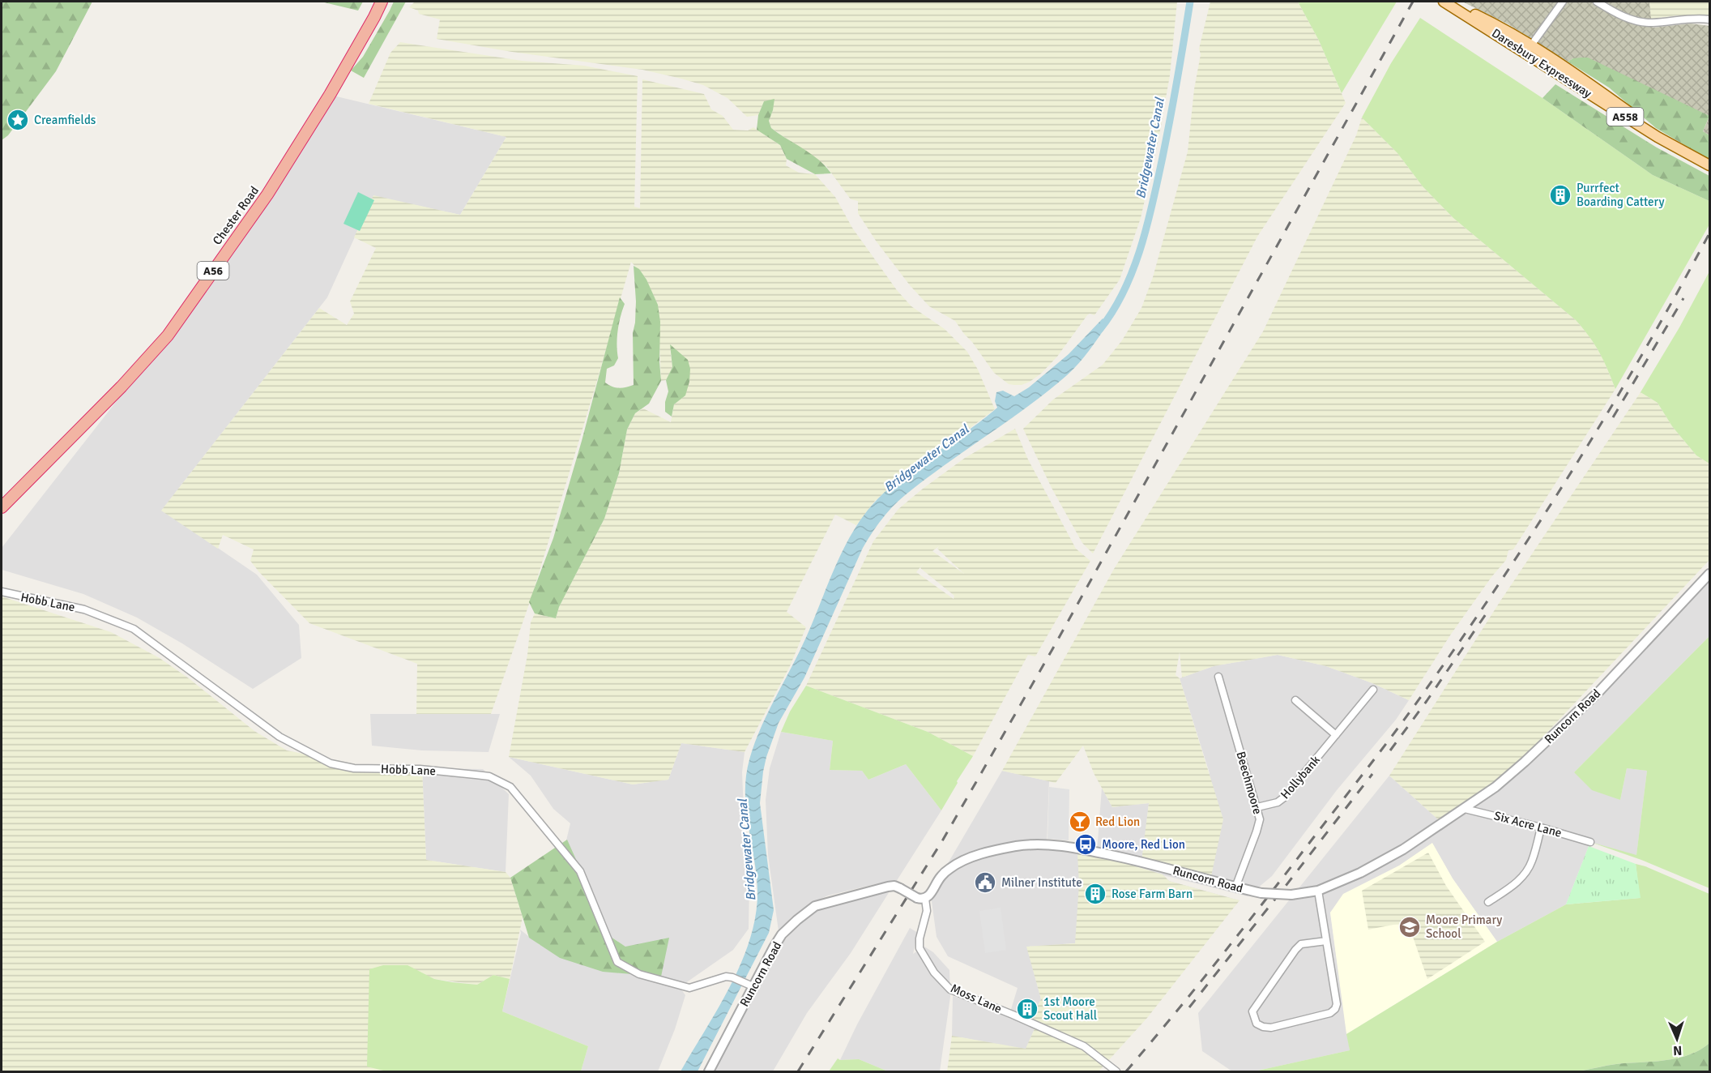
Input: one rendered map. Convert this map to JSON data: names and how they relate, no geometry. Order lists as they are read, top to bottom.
{
  "streets": {
    "highway": ["Chester Road", "A56"],
    "main road": ["Daresbury Expressway", "A558"],
    "street": [
      "Hobb Lane",
      "Runcorn Road",
      "Hollybank",
      "Beechmoore",
      "Six Acre Lane",
      "Moss Lane"
    ]
  },
  "crossings": [
    ["Hobb Lane", "Runcorn Road"],
    ["Runcorn Road", "Beechmoore"],
    ["Runcorn Road", "Six Acre Lane"],
    ["Runcorn Road", "Moss Lane"],
    ["Hollybank", "Beechmoore"]
  ],
  "water": ["Bridgewater Canal"],
  "places": {
    "place": ["Creamfields"],
    "building": ["Purrfect Boarding Cattery", "Rose Farm Barn", "1st Moore Scout Hall"],
    "bar": ["Red Lion"],
    "bus stop": ["Moore, Red Lion"],
    "public building": ["Milner Institute"],
    "school or university": ["Moore Primary School"]
  },
  "north": "bottom"
}
